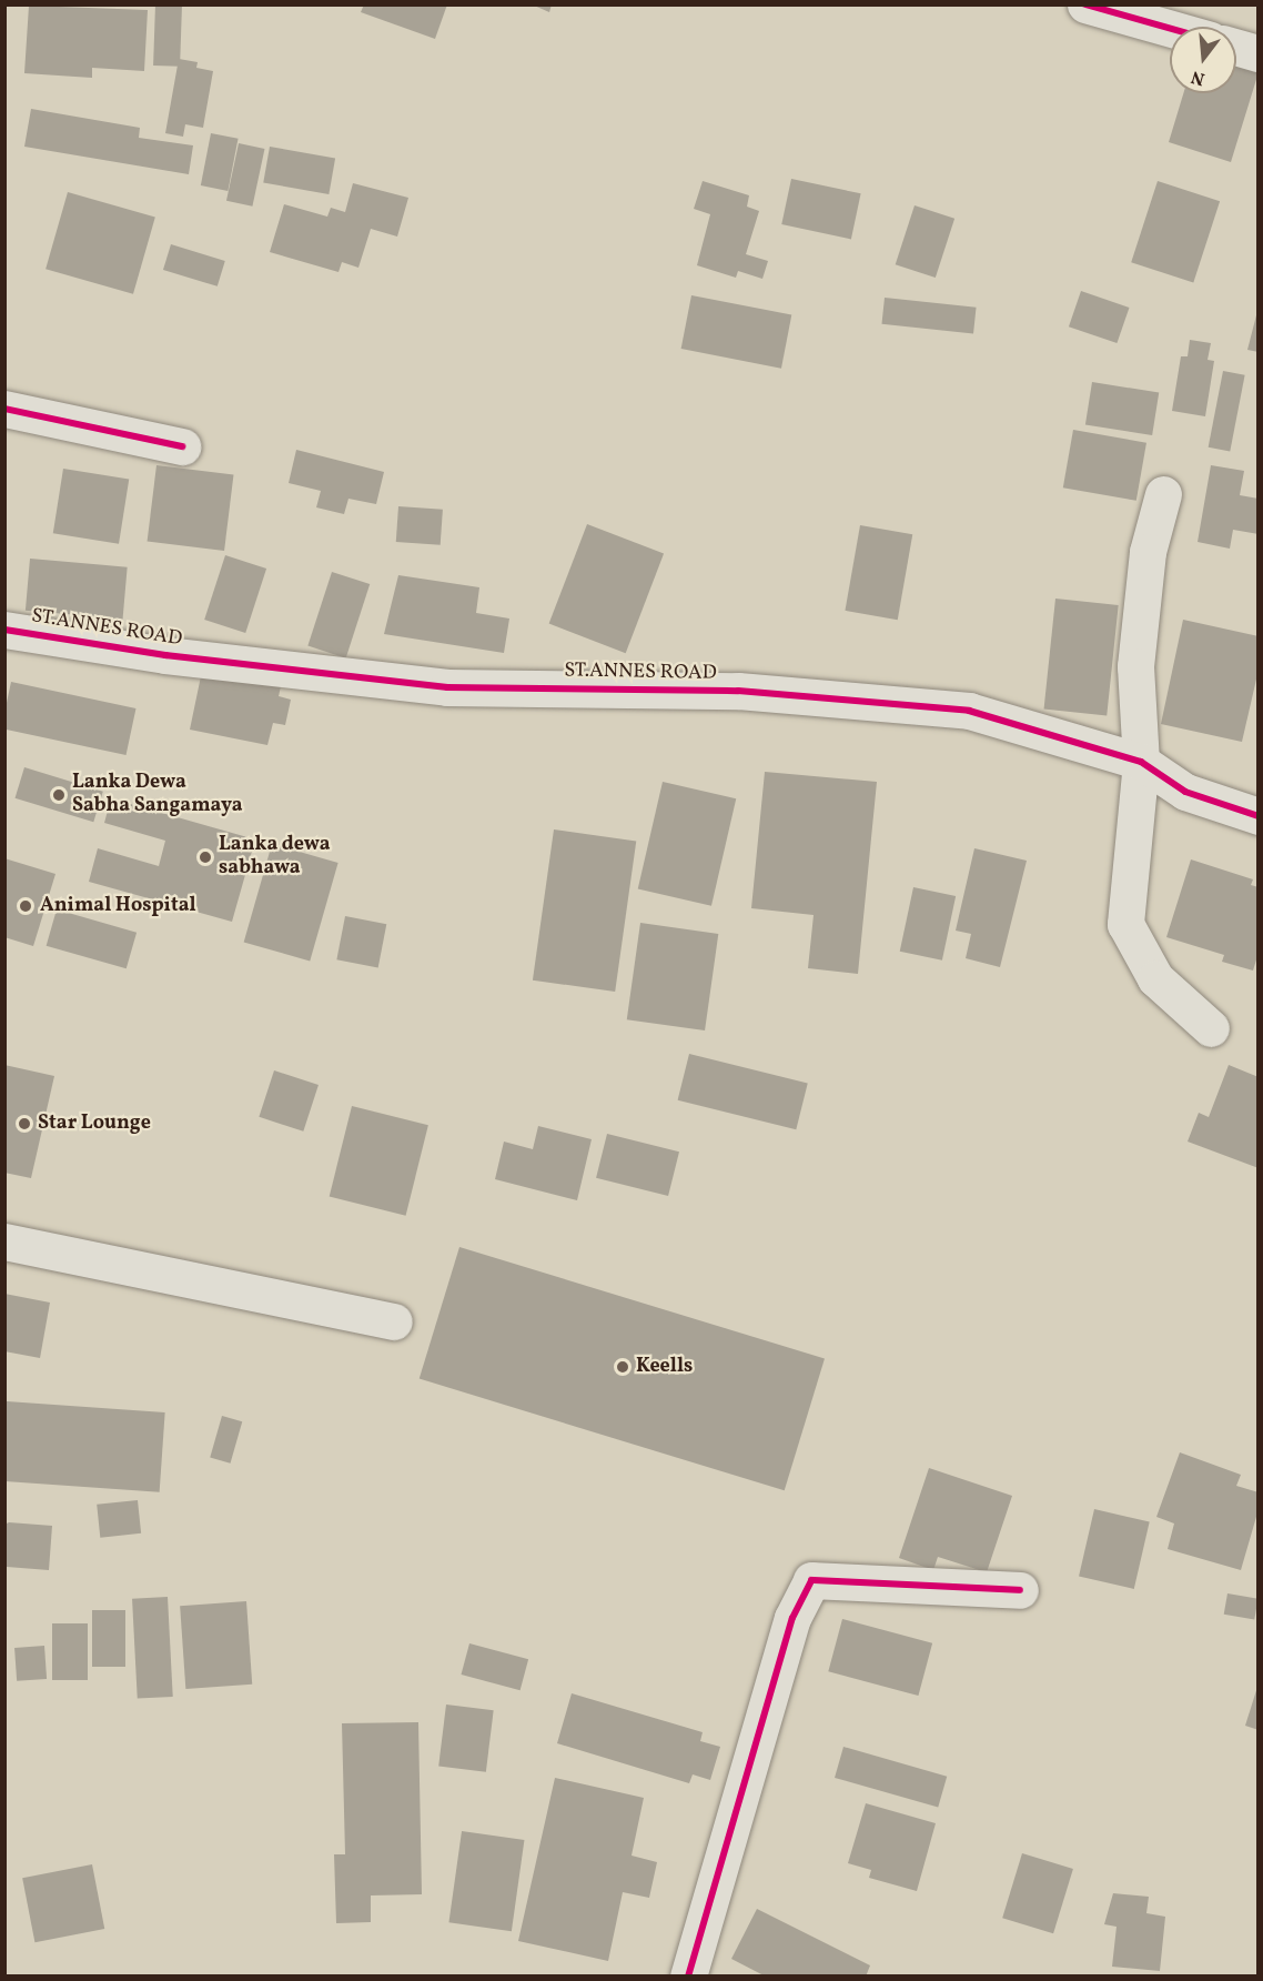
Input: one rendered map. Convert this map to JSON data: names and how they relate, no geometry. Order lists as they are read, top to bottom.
{
  "streets": {
    "street": ["ST.ANNES ROAD"]
  },
  "places": [
    "Lanka Dewa Sabha Sangamaya",
    "Lanka dewa sabhawa",
    "Animal Hospital",
    "Star Lounge",
    "Keells"
  ],
  "north": "bottom"
}
